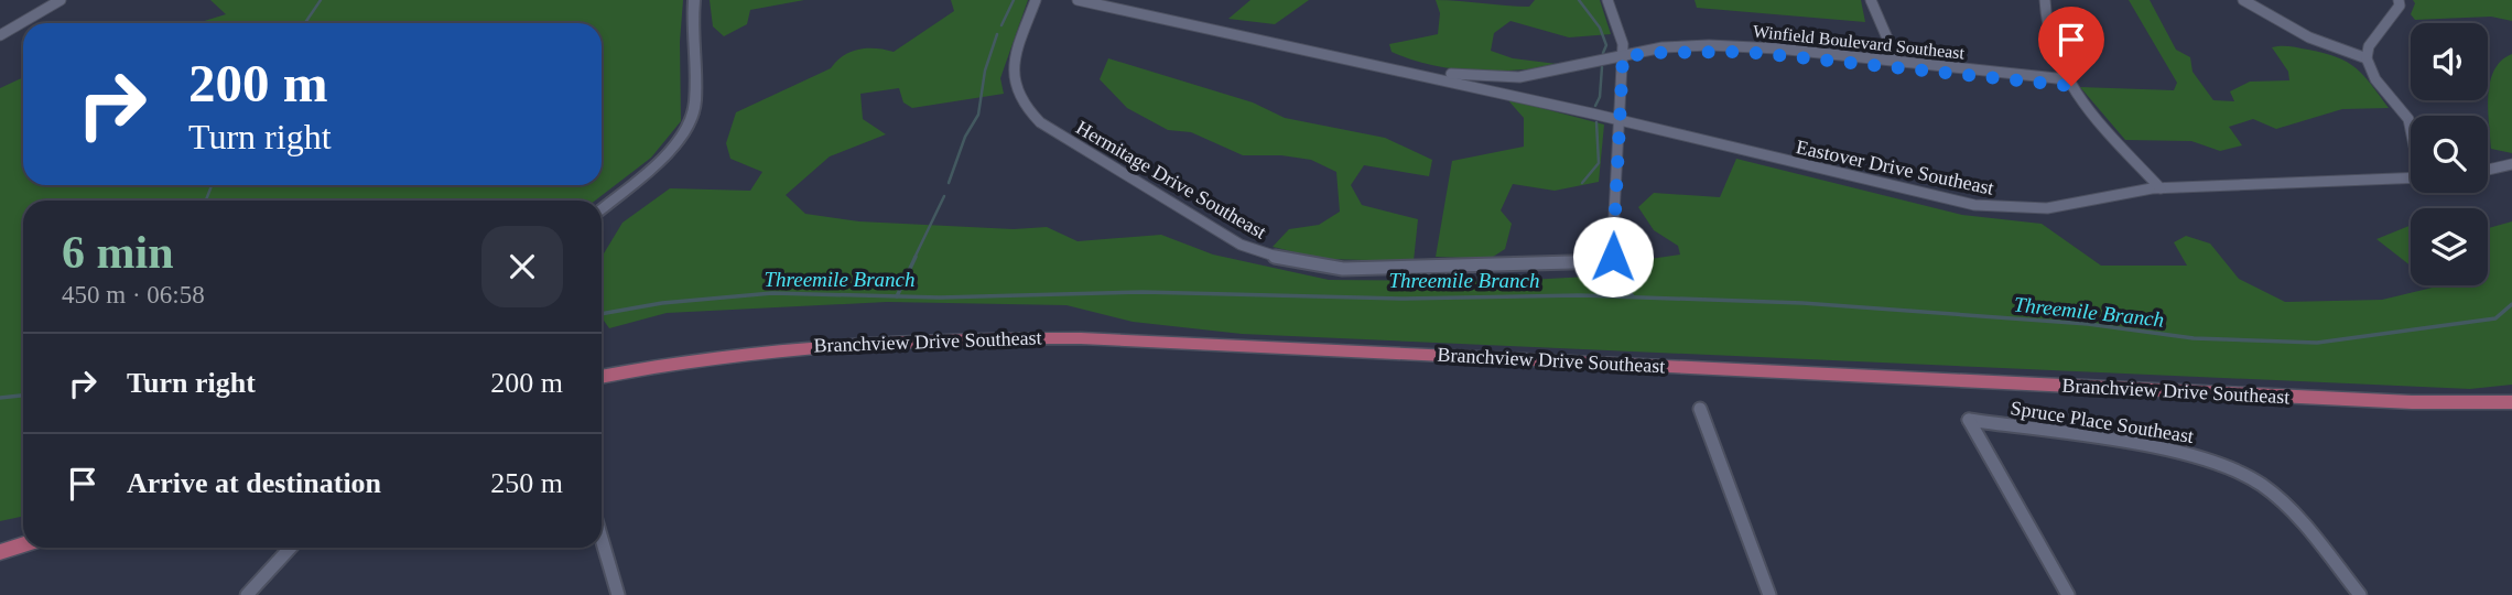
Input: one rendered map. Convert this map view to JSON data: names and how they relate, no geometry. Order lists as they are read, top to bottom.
{
  "streets": {
    "main road": ["Branchview Drive Southeast"],
    "street": [
      "Winfield Boulevard Southeast",
      "Eastover Drive Southeast",
      "Hermitage Drive Southeast",
      "Spruce Place Southeast"
    ]
  },
  "crossings": [
    ["Eastover Drive Southeast", "Hermitage Drive Southeast"]
  ],
  "water": ["Threemile Branch"],
  "page": {
    "turn": ["200 m", "Turn right"],
    "heading": ["6 min", "450 m · 06:58"],
    "list": [
      {
        "name": "Turn right",
        "value": "200 m"
      },
      {
        "name": "Arrive at destination",
        "value": "250 m"
      }
    ]
  }
}
